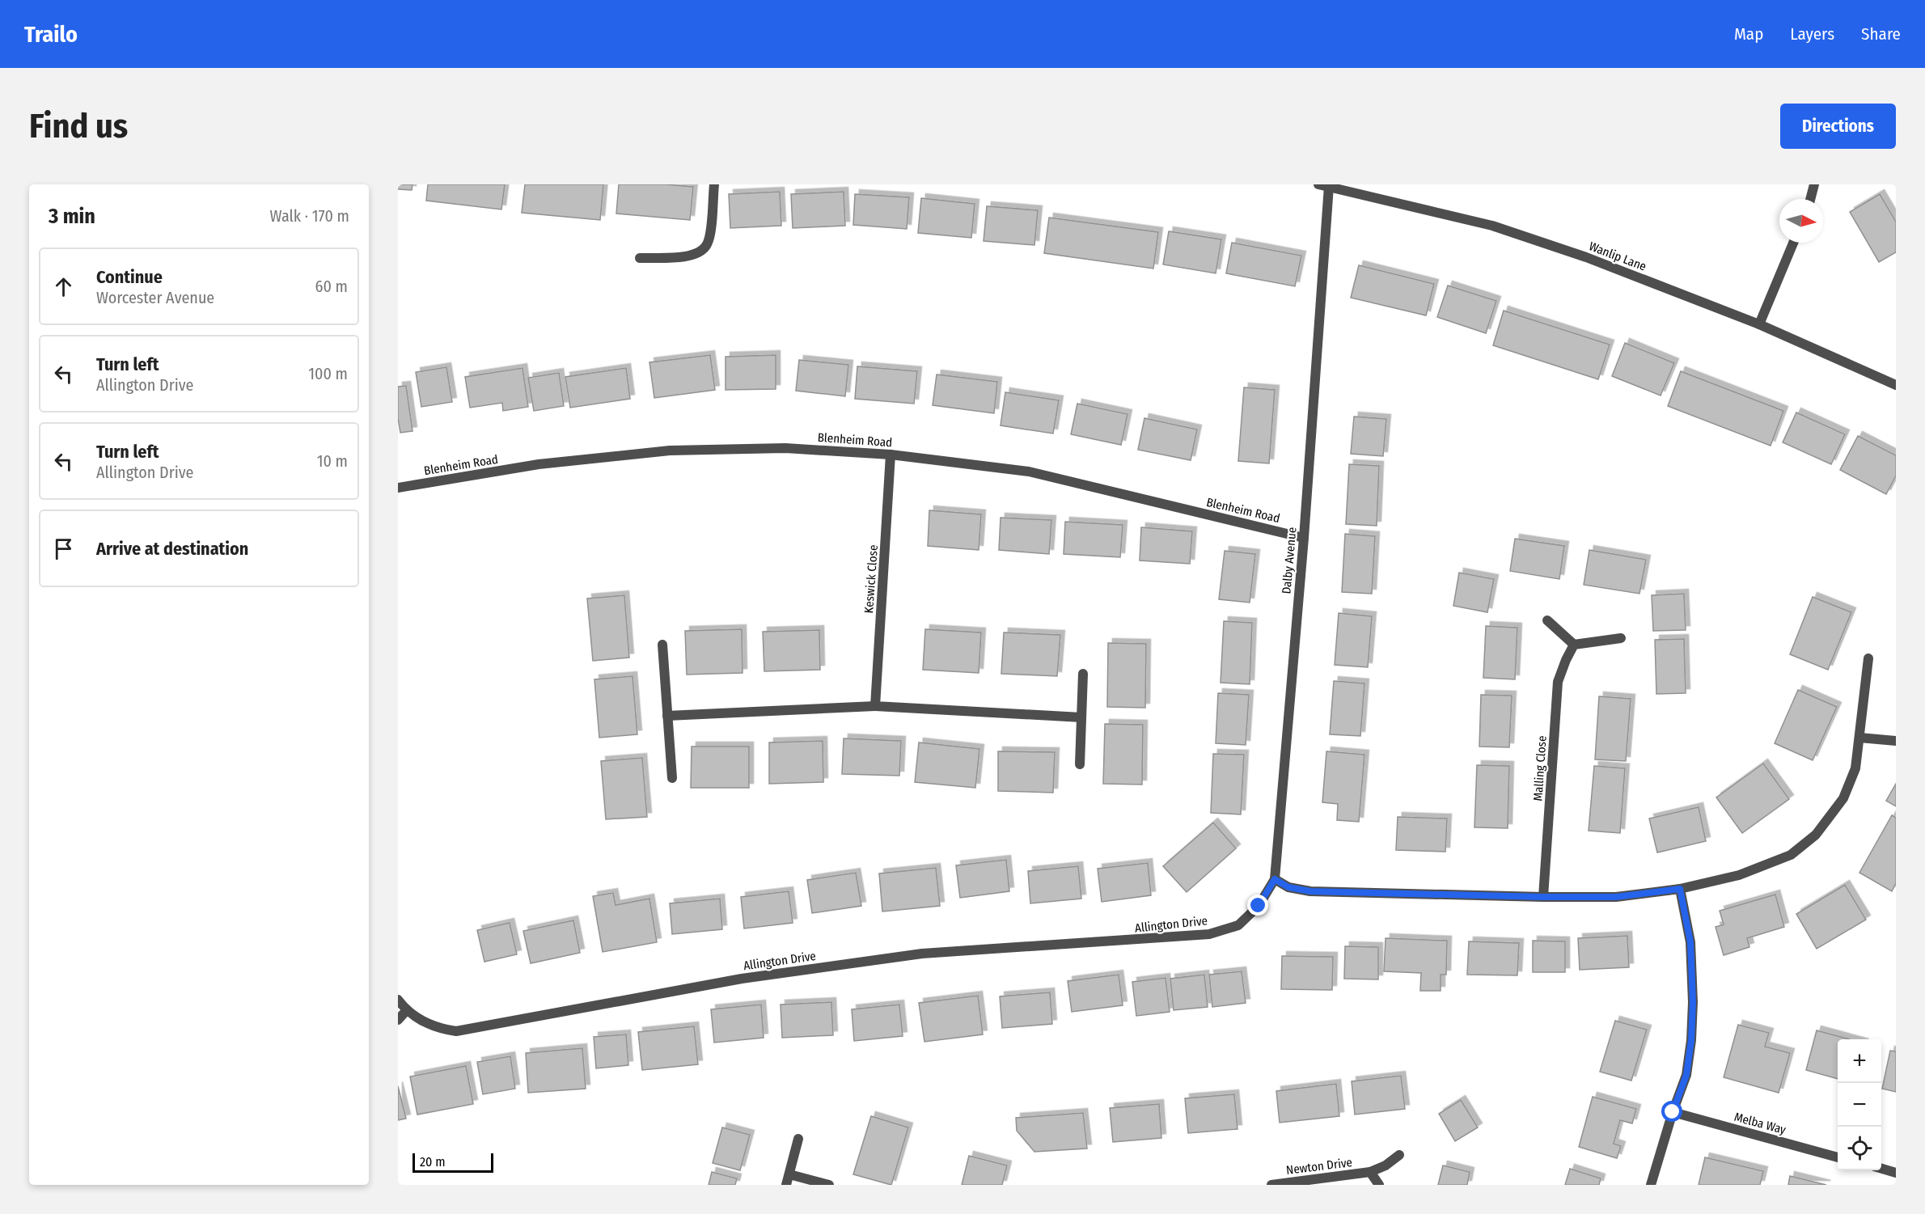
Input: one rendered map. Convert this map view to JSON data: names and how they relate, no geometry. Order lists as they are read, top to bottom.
{
  "streets": {
    "street": [
      "Wanlip Lane",
      "Blenheim Road",
      "Dalby Avenue",
      "Keswick Close",
      "Malling Close",
      "Allington Drive",
      "Melba Way",
      "Newton Drive"
    ]
  },
  "crossings": [
    ["Wanlip Lane", "Dalby Avenue"],
    ["Blenheim Road", "Dalby Avenue"],
    ["Blenheim Road", "Keswick Close"],
    ["Dalby Avenue", "Allington Drive"]
  ],
  "scale_bar": "20 m",
  "north": "right",
  "page": {
    "header": "Trailo",
    "nav": ["Map", "Layers", "Share"],
    "buttons": "Directions",
    "title": "Find us",
    "heading": ["3 min", "Walk · 170 m"],
    "list": [
      ["Continue", "Worcester Avenue", "60 m"],
      ["Turn left", "Allington Drive", "100 m"],
      ["Turn left", "Allington Drive", "10 m"],
      "Arrive at destination"
    ],
    "map_buttons": ["+", "−"],
    "scale": "20 m"
  }
}
